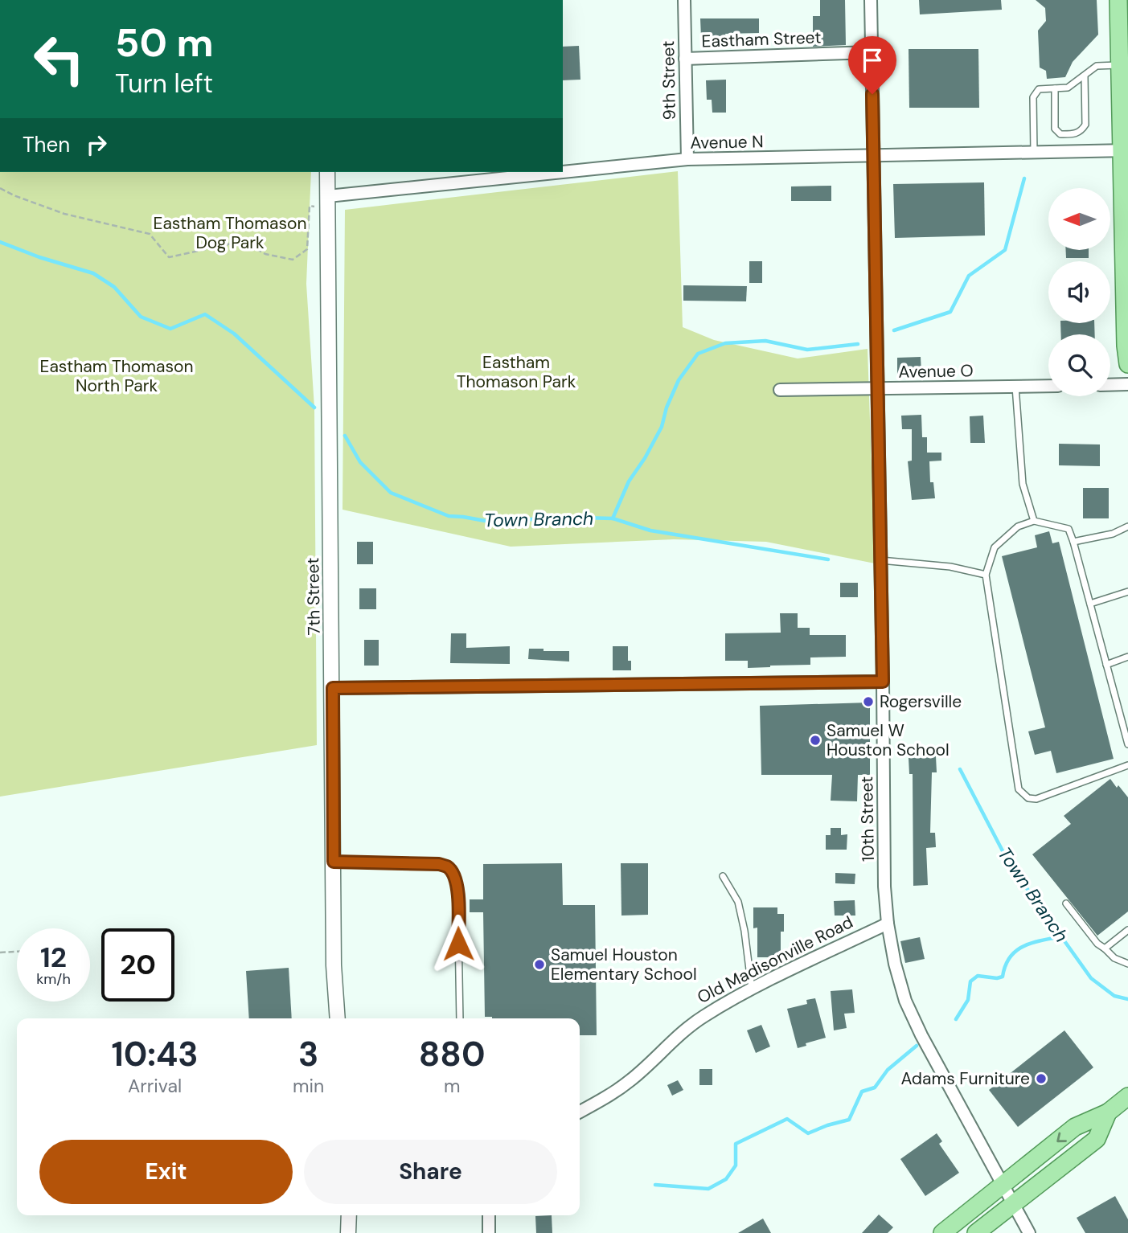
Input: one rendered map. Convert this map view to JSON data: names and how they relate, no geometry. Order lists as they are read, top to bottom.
{
  "streets": {
    "street": [
      "Eastham Street",
      "9th Street",
      "Avenue N",
      "Avenue O",
      "7th Street",
      "10th Street",
      "Old Madisonville Road"
    ]
  },
  "crossings": [
    ["Eastham Street", "9th Street"],
    ["Eastham Street", "10th Street"],
    ["9th Street", "Avenue N"],
    ["Avenue N", "7th Street"],
    ["Avenue N", "10th Street"],
    ["Avenue O", "10th Street"],
    ["10th Street", "Old Madisonville Road"]
  ],
  "water": ["Town Branch"],
  "parks": ["Eastham Thomason Dog Park", "Eastham Thomason Park", "Eastham Thomason North Park"],
  "places": [
    "Rogersville",
    "Samuel W Houston School",
    "Samuel Houston Elementary School",
    "Adams Furniture"
  ],
  "north": "left",
  "page": {
    "turn": ["50 m", "Turn left"],
    "then": "Then",
    "speed": "12 km/h",
    "limit": "20",
    "eta": [
      "10:43",
      "Arrival",
      "3",
      "min",
      "880",
      "m"
    ],
    "buttons": ["Exit", "Share"]
  }
}
